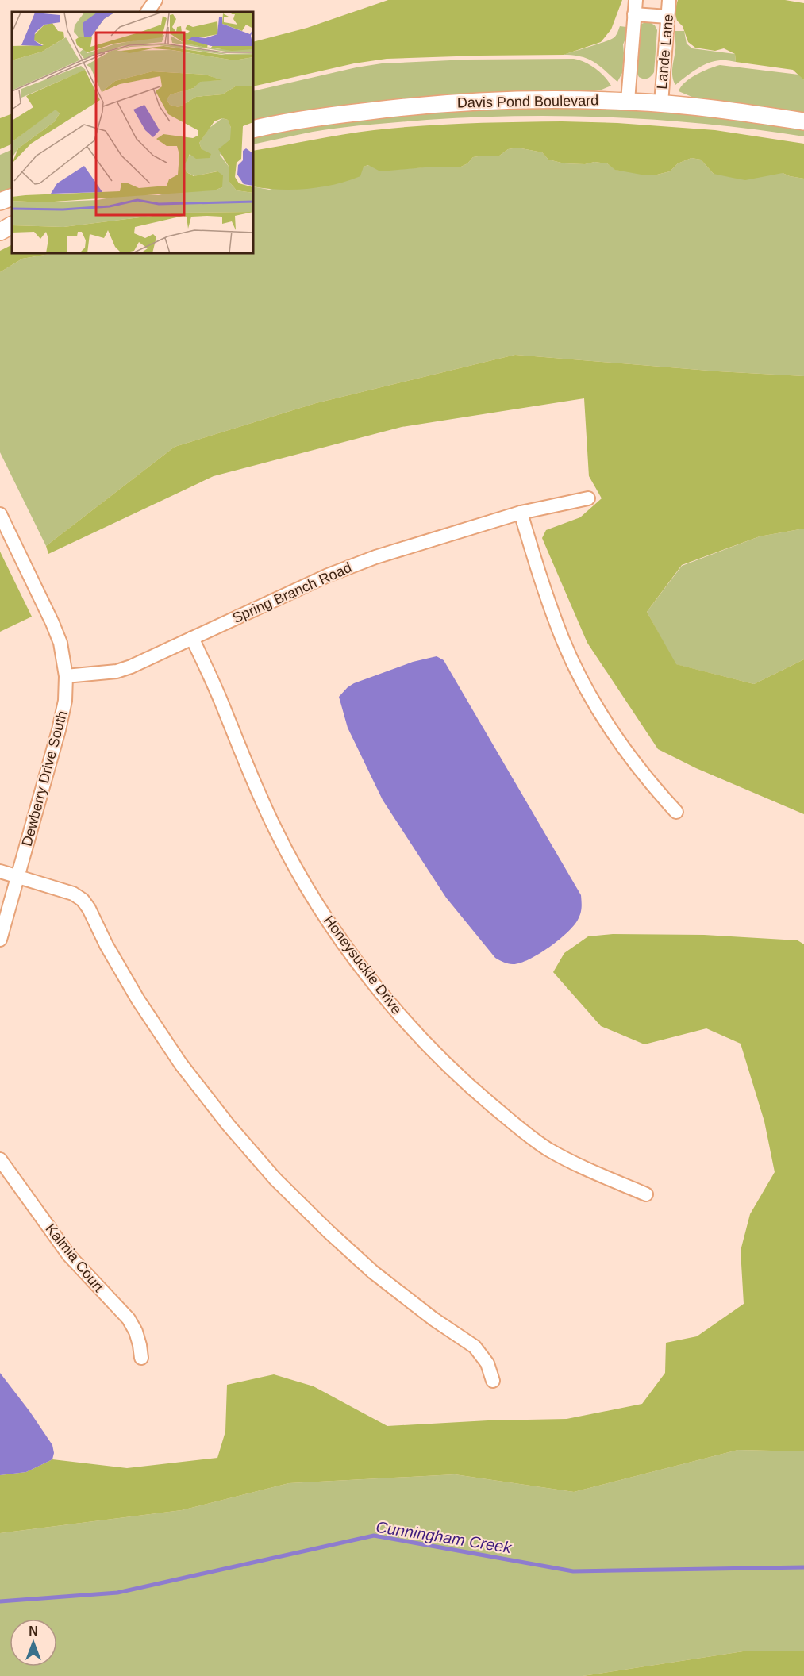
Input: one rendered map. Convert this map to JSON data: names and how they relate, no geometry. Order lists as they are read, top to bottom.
{
  "streets": {
    "street": [
      "Lande Lane",
      "Davis Pond Boulevard",
      "Spring Branch Road",
      "Dewberry Drive South",
      "Honeysuckle Drive",
      "Kalmia Court"
    ]
  },
  "crossings": [
    ["Lande Lane", "Davis Pond Boulevard"],
    ["Spring Branch Road", "Dewberry Drive South"],
    ["Spring Branch Road", "Honeysuckle Drive"]
  ],
  "water": ["Cunningham Creek"],
  "north": "top"
}
